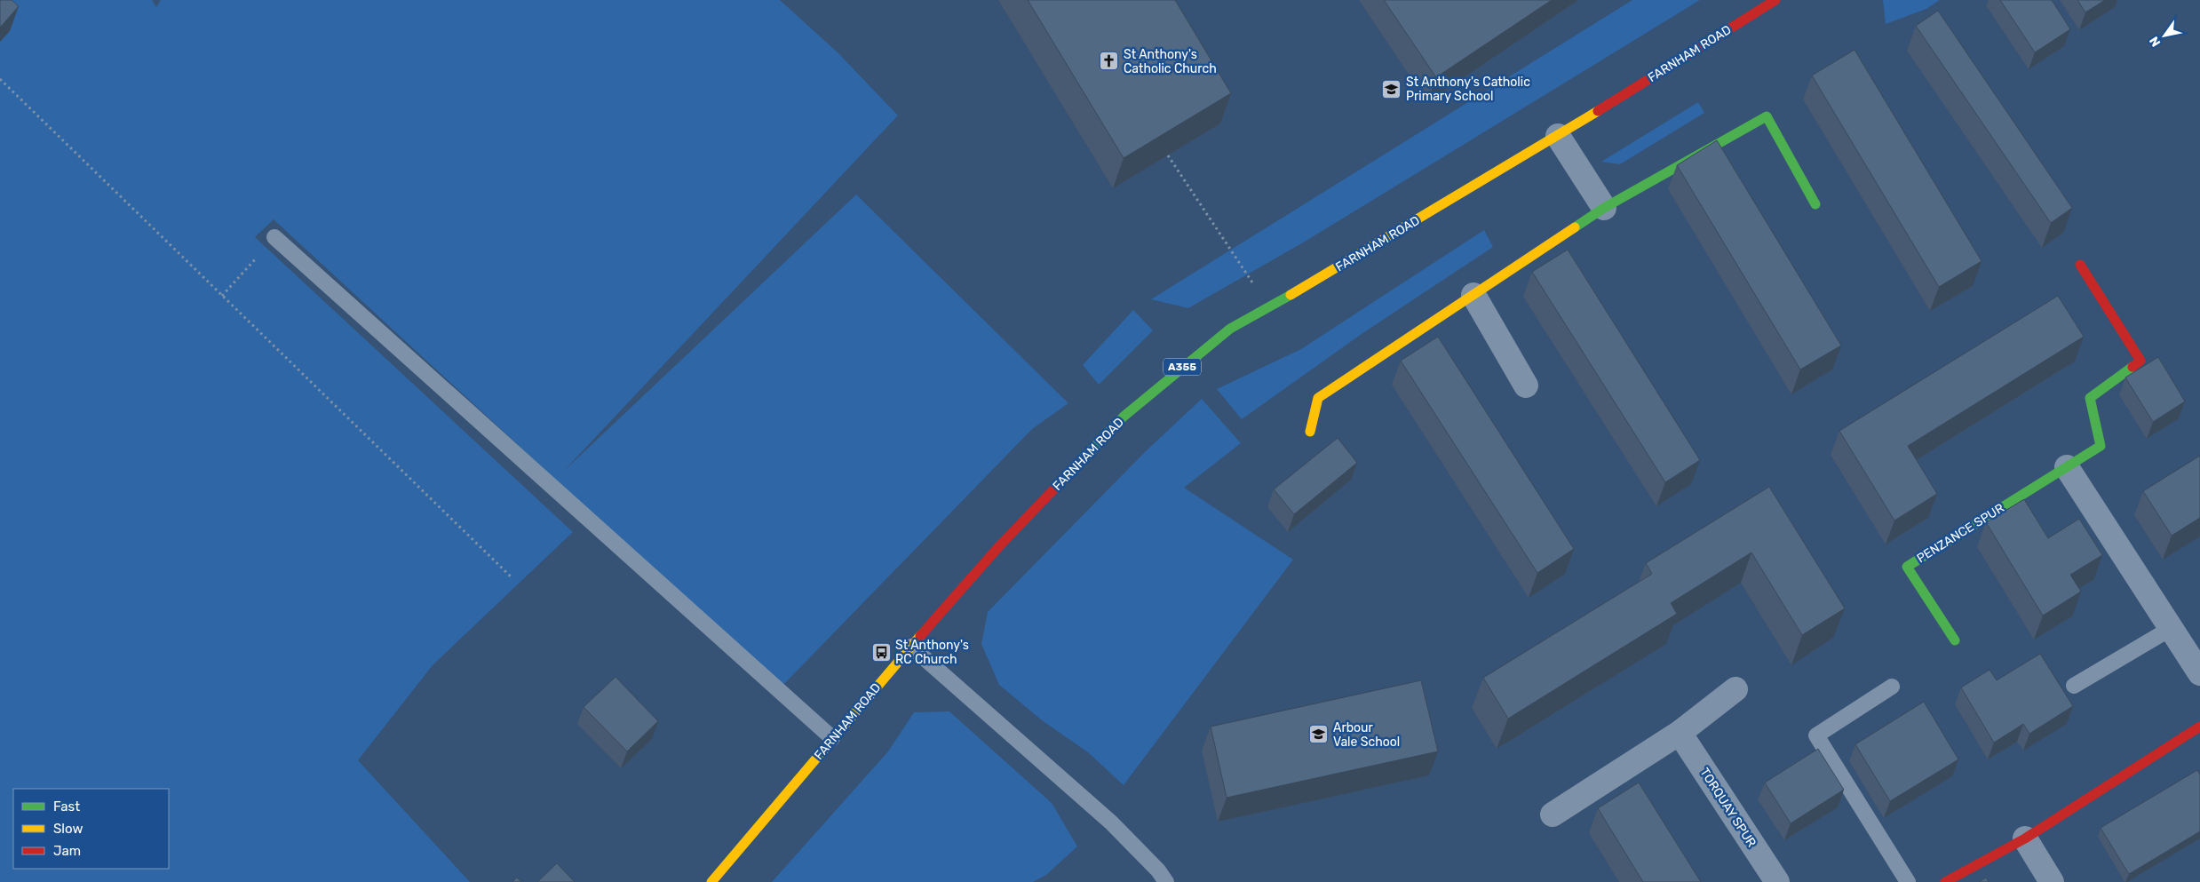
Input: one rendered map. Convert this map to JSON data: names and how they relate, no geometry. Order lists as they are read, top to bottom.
{
  "streets": {
    "street": [
      "FARNHAM ROAD",
      "A355",
      "PENZANCE SPUR",
      "TORQUAY SPUR"
    ]
  },
  "places": {
    "church": ["St Anthony's Catholic Church"],
    "school or university": ["St Anthony's Catholic Primary School", "Arbour Vale School"],
    "bus stop": ["St Anthony's RC Church"]
  },
  "legend": ["Fast", "Slow", "Jam"],
  "north": "bottom left"
}
